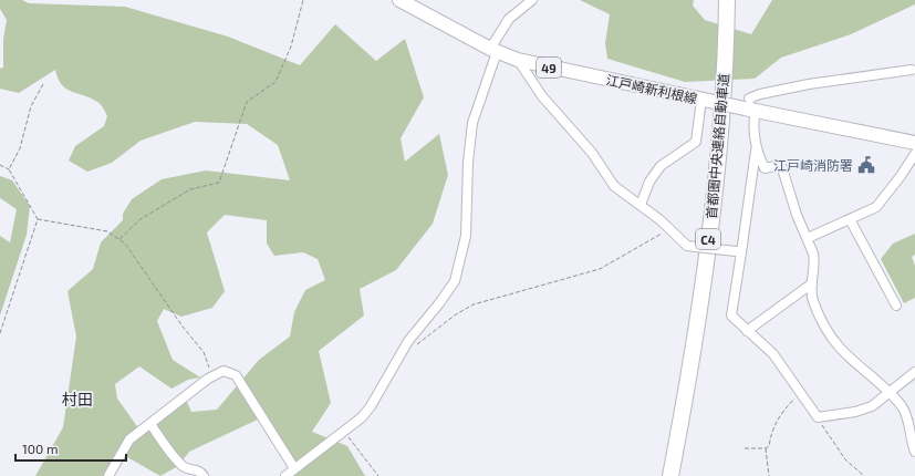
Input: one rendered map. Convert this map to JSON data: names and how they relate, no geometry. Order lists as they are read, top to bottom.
{
  "streets": {
    "highway": ["首都圏中央連絡自動車道", "C4"],
    "main road": ["49", "江戸崎新利根線"]
  },
  "districts": ["村田"],
  "places": {
    "public building": ["江戸崎消防署"]
  },
  "scale_bar": "100 m"
}
